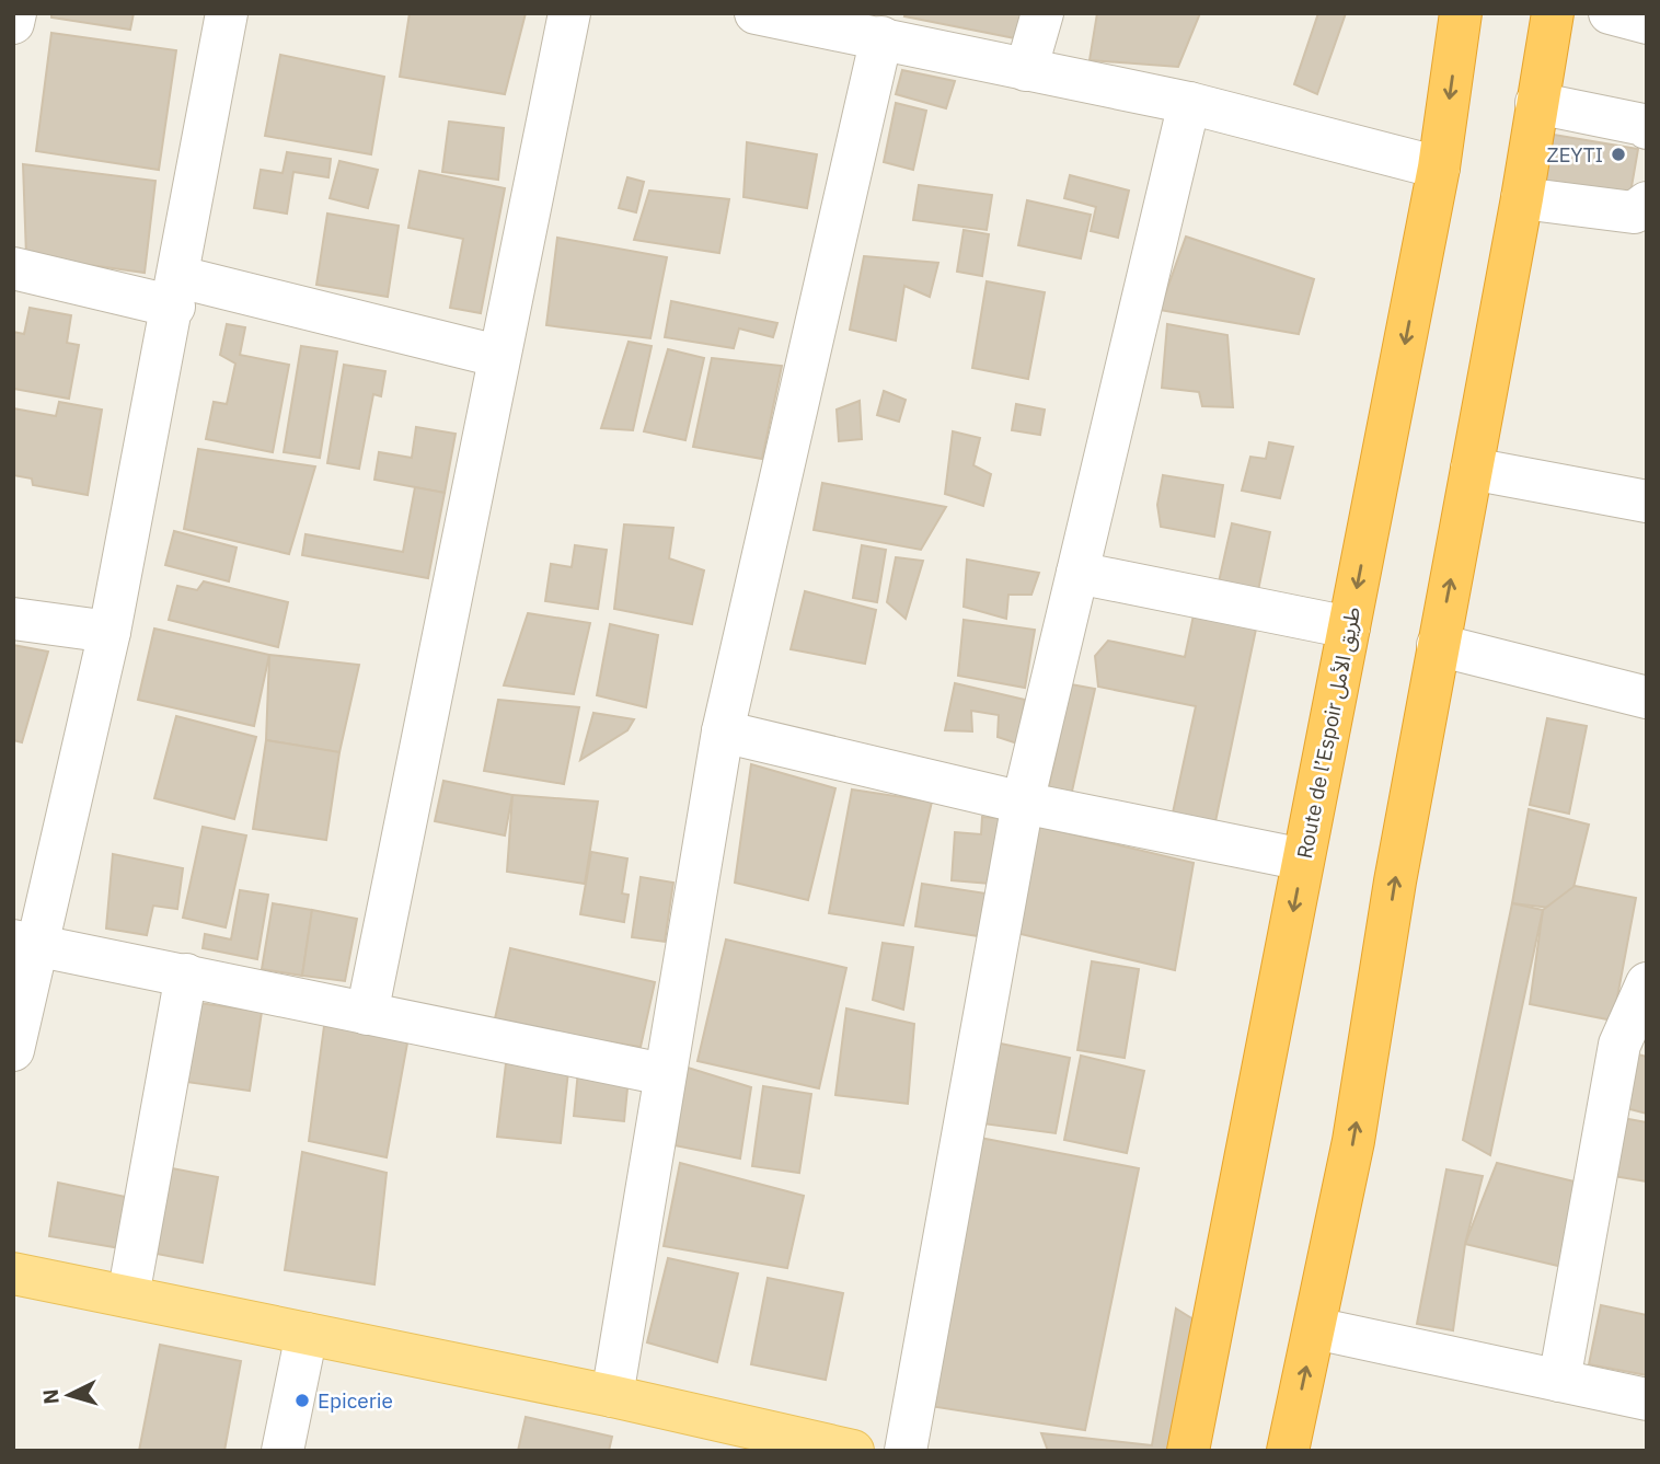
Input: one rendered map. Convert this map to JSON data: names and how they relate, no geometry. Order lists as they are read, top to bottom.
{
  "streets": {
    "highway": ["Route de l’Espoir طريق الأمل"]
  },
  "places": ["ZEYTI", "Epicerie"],
  "north": "left"
}
